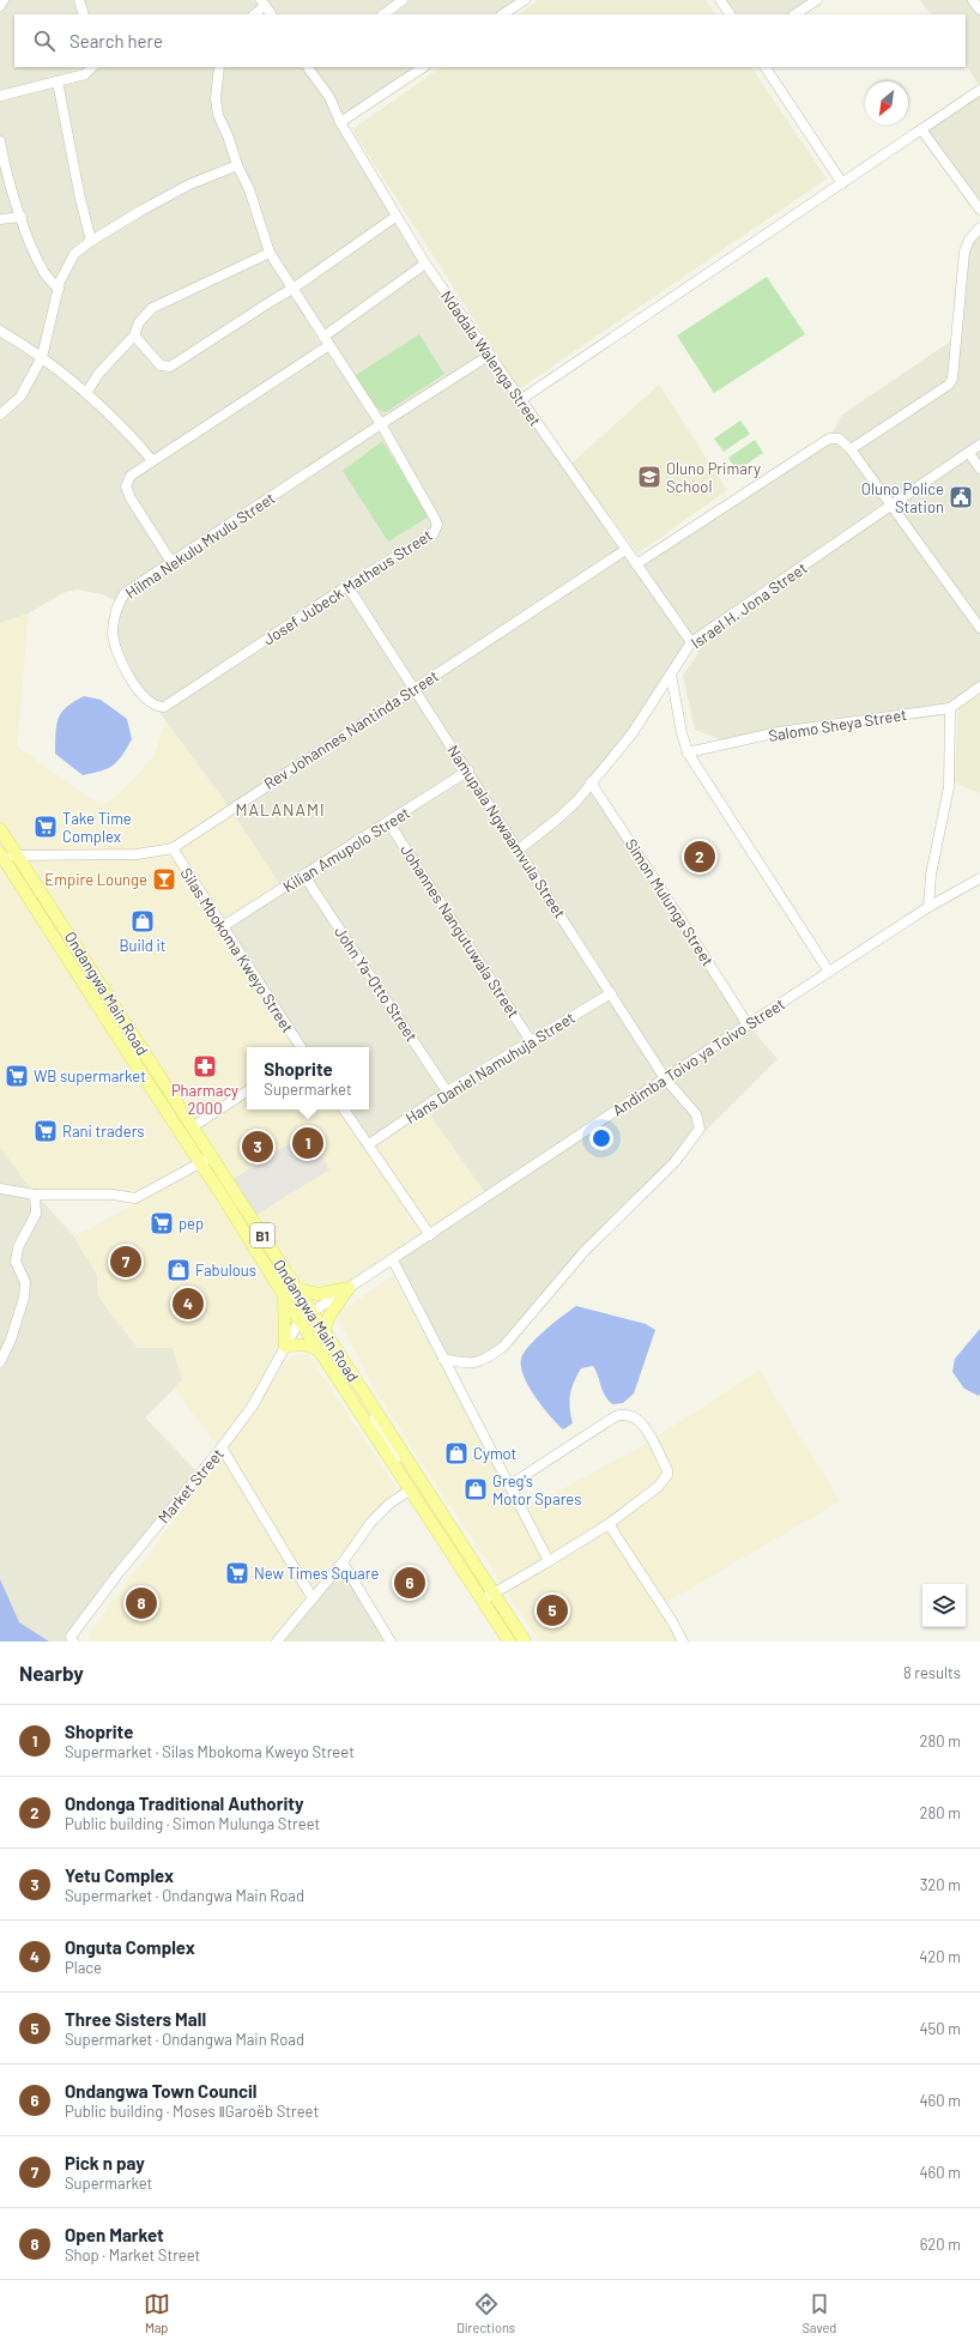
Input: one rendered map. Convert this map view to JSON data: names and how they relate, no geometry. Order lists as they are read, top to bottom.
{
  "streets": {
    "main road": ["Ondangwa Main Road", "B1"],
    "street": [
      "Ndadala Walenga Street",
      "Hilma Nekulu Mvulu Street",
      "Josef Jubeck Matheus Street",
      "Israel H. Jona Street",
      "Salomo Sheya Street",
      "Rev Johannes Nantinda Street",
      "Namupala Ngwaamvula Street",
      "Kilian Amupolo Street",
      "Simon Mulunga Street",
      "Johannes Nangutuwala Street",
      "Silas Mbokoma Kweyo Street",
      "John Ya-Otto Street",
      "Andimba Toivo ya Toivo Street",
      "Hans Daniel Namuhuja Street",
      "Market Street"
    ]
  },
  "crossings": [
    ["Ndadala Walenga Street", "Hilma Nekulu Mvulu Street"],
    ["Ndadala Walenga Street", "Israel H. Jona Street"],
    ["Ndadala Walenga Street", "Rev Johannes Nantinda Street"],
    ["Hilma Nekulu Mvulu Street", "Josef Jubeck Matheus Street"],
    ["Josef Jubeck Matheus Street", "Namupala Ngwaamvula Street"],
    ["Israel H. Jona Street", "Namupala Ngwaamvula Street"],
    ["Israel H. Jona Street", "Simon Mulunga Street"],
    ["Rev Johannes Nantinda Street", "Namupala Ngwaamvula Street"],
    ["Rev Johannes Nantinda Street", "Silas Mbokoma Kweyo Street"],
    ["Rev Johannes Nantinda Street", "Ondangwa Main Road"],
    ["Namupala Ngwaamvula Street", "Kilian Amupolo Street"],
    ["Namupala Ngwaamvula Street", "Andimba Toivo ya Toivo Street"],
    ["Namupala Ngwaamvula Street", "Hans Daniel Namuhuja Street"],
    ["Kilian Amupolo Street", "Johannes Nangutuwala Street"],
    ["Kilian Amupolo Street", "Silas Mbokoma Kweyo Street"],
    ["Kilian Amupolo Street", "John Ya-Otto Street"],
    ["Simon Mulunga Street", "Andimba Toivo ya Toivo Street"],
    ["Johannes Nangutuwala Street", "Hans Daniel Namuhuja Street"],
    ["John Ya-Otto Street", "Hans Daniel Namuhuja Street"],
    ["Ondangwa Main Road", "Andimba Toivo ya Toivo Street"],
    ["Ondangwa Main Road", "Market Street"],
    ["Andimba Toivo ya Toivo Street", "Market Street"]
  ],
  "districts": ["MALANAMI"],
  "places": {
    "school or university": ["Oluno Primary School"],
    "public building": ["Oluno Police Station"],
    "supermarket": [
      "Take Time Complex",
      "WB supermarket",
      "Rani traders",
      "pep",
      "New Times Square"
    ],
    "bar": ["Empire Lounge"],
    "shop": [
      "Build it",
      "Fabulous",
      "Cymot",
      "Greg's Motor Spares"
    ],
    "pharmacy": ["Pharmacy 2000"]
  },
  "north": "bottom left",
  "page": {
    "search": "Search here",
    "pins": [
      "2",
      "1",
      "3",
      "7",
      "4",
      "6",
      "8",
      "5"
    ],
    "popup": ["Shoprite", "Supermarket"],
    "heading": ["Nearby", "8 results"],
    "list": [
      {
        "mark": "1",
        "name": "Shoprite",
        "note": "Supermarket · Silas Mbokoma Kweyo Street",
        "value": "280 m"
      },
      {
        "mark": "2",
        "name": "Ondonga Traditional Authority",
        "note": "Public building · Simon Mulunga Street",
        "value": "280 m"
      },
      {
        "mark": "3",
        "name": "Yetu Complex",
        "note": "Supermarket · Ondangwa Main Road",
        "value": "320 m"
      },
      {
        "mark": "4",
        "name": "Onguta Complex",
        "note": "Place",
        "value": "420 m"
      },
      {
        "mark": "5",
        "name": "Three Sisters Mall",
        "note": "Supermarket · Ondangwa Main Road",
        "value": "450 m"
      },
      {
        "mark": "6",
        "name": "Ondangwa Town Council",
        "note": "Public building · Moses ǁGaroëb Street",
        "value": "460 m"
      },
      {
        "mark": "7",
        "name": "Pick n pay",
        "note": "Supermarket",
        "value": "460 m"
      },
      {
        "mark": "8",
        "name": "Open Market",
        "note": "Shop · Market Street",
        "value": "620 m"
      }
    ],
    "nav": ["Map", "Directions", "Saved"]
  }
}
